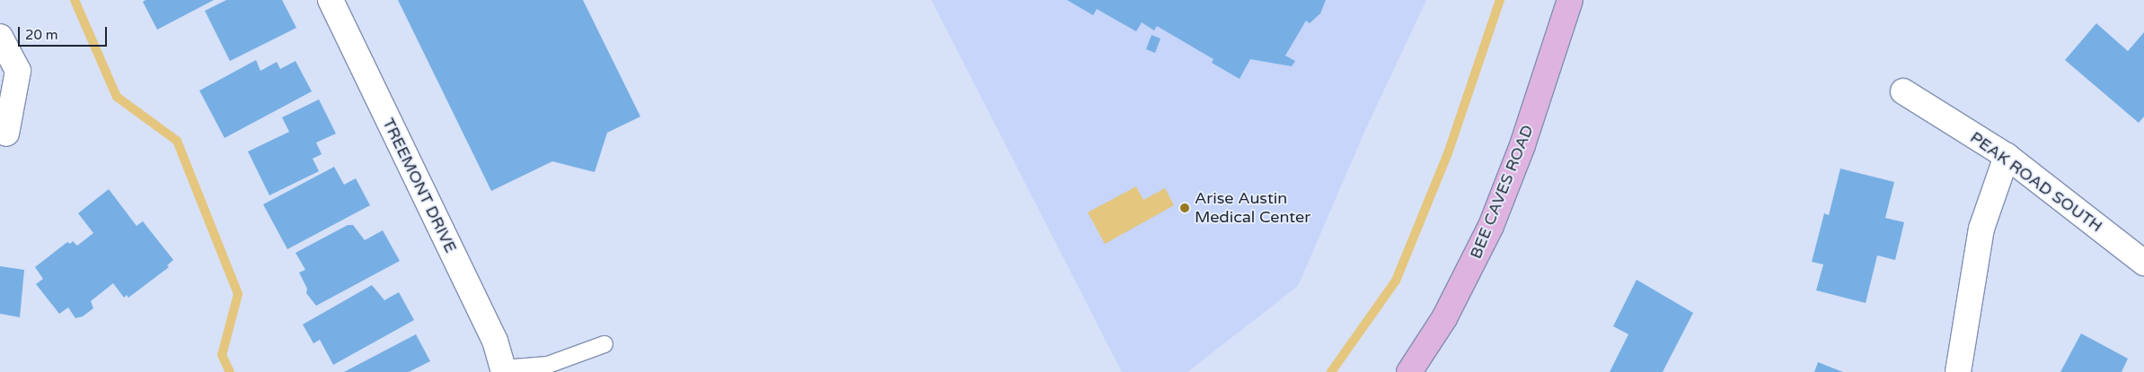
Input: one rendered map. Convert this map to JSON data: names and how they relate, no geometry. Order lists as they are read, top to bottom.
{
  "streets": {
    "main road": ["BEE CAVES ROAD"],
    "street": ["PEAK ROAD SOUTH", "TREEMONT DRIVE"]
  },
  "places": ["Arise Austin Medical Center"],
  "scale_bar": "20 m"
}
